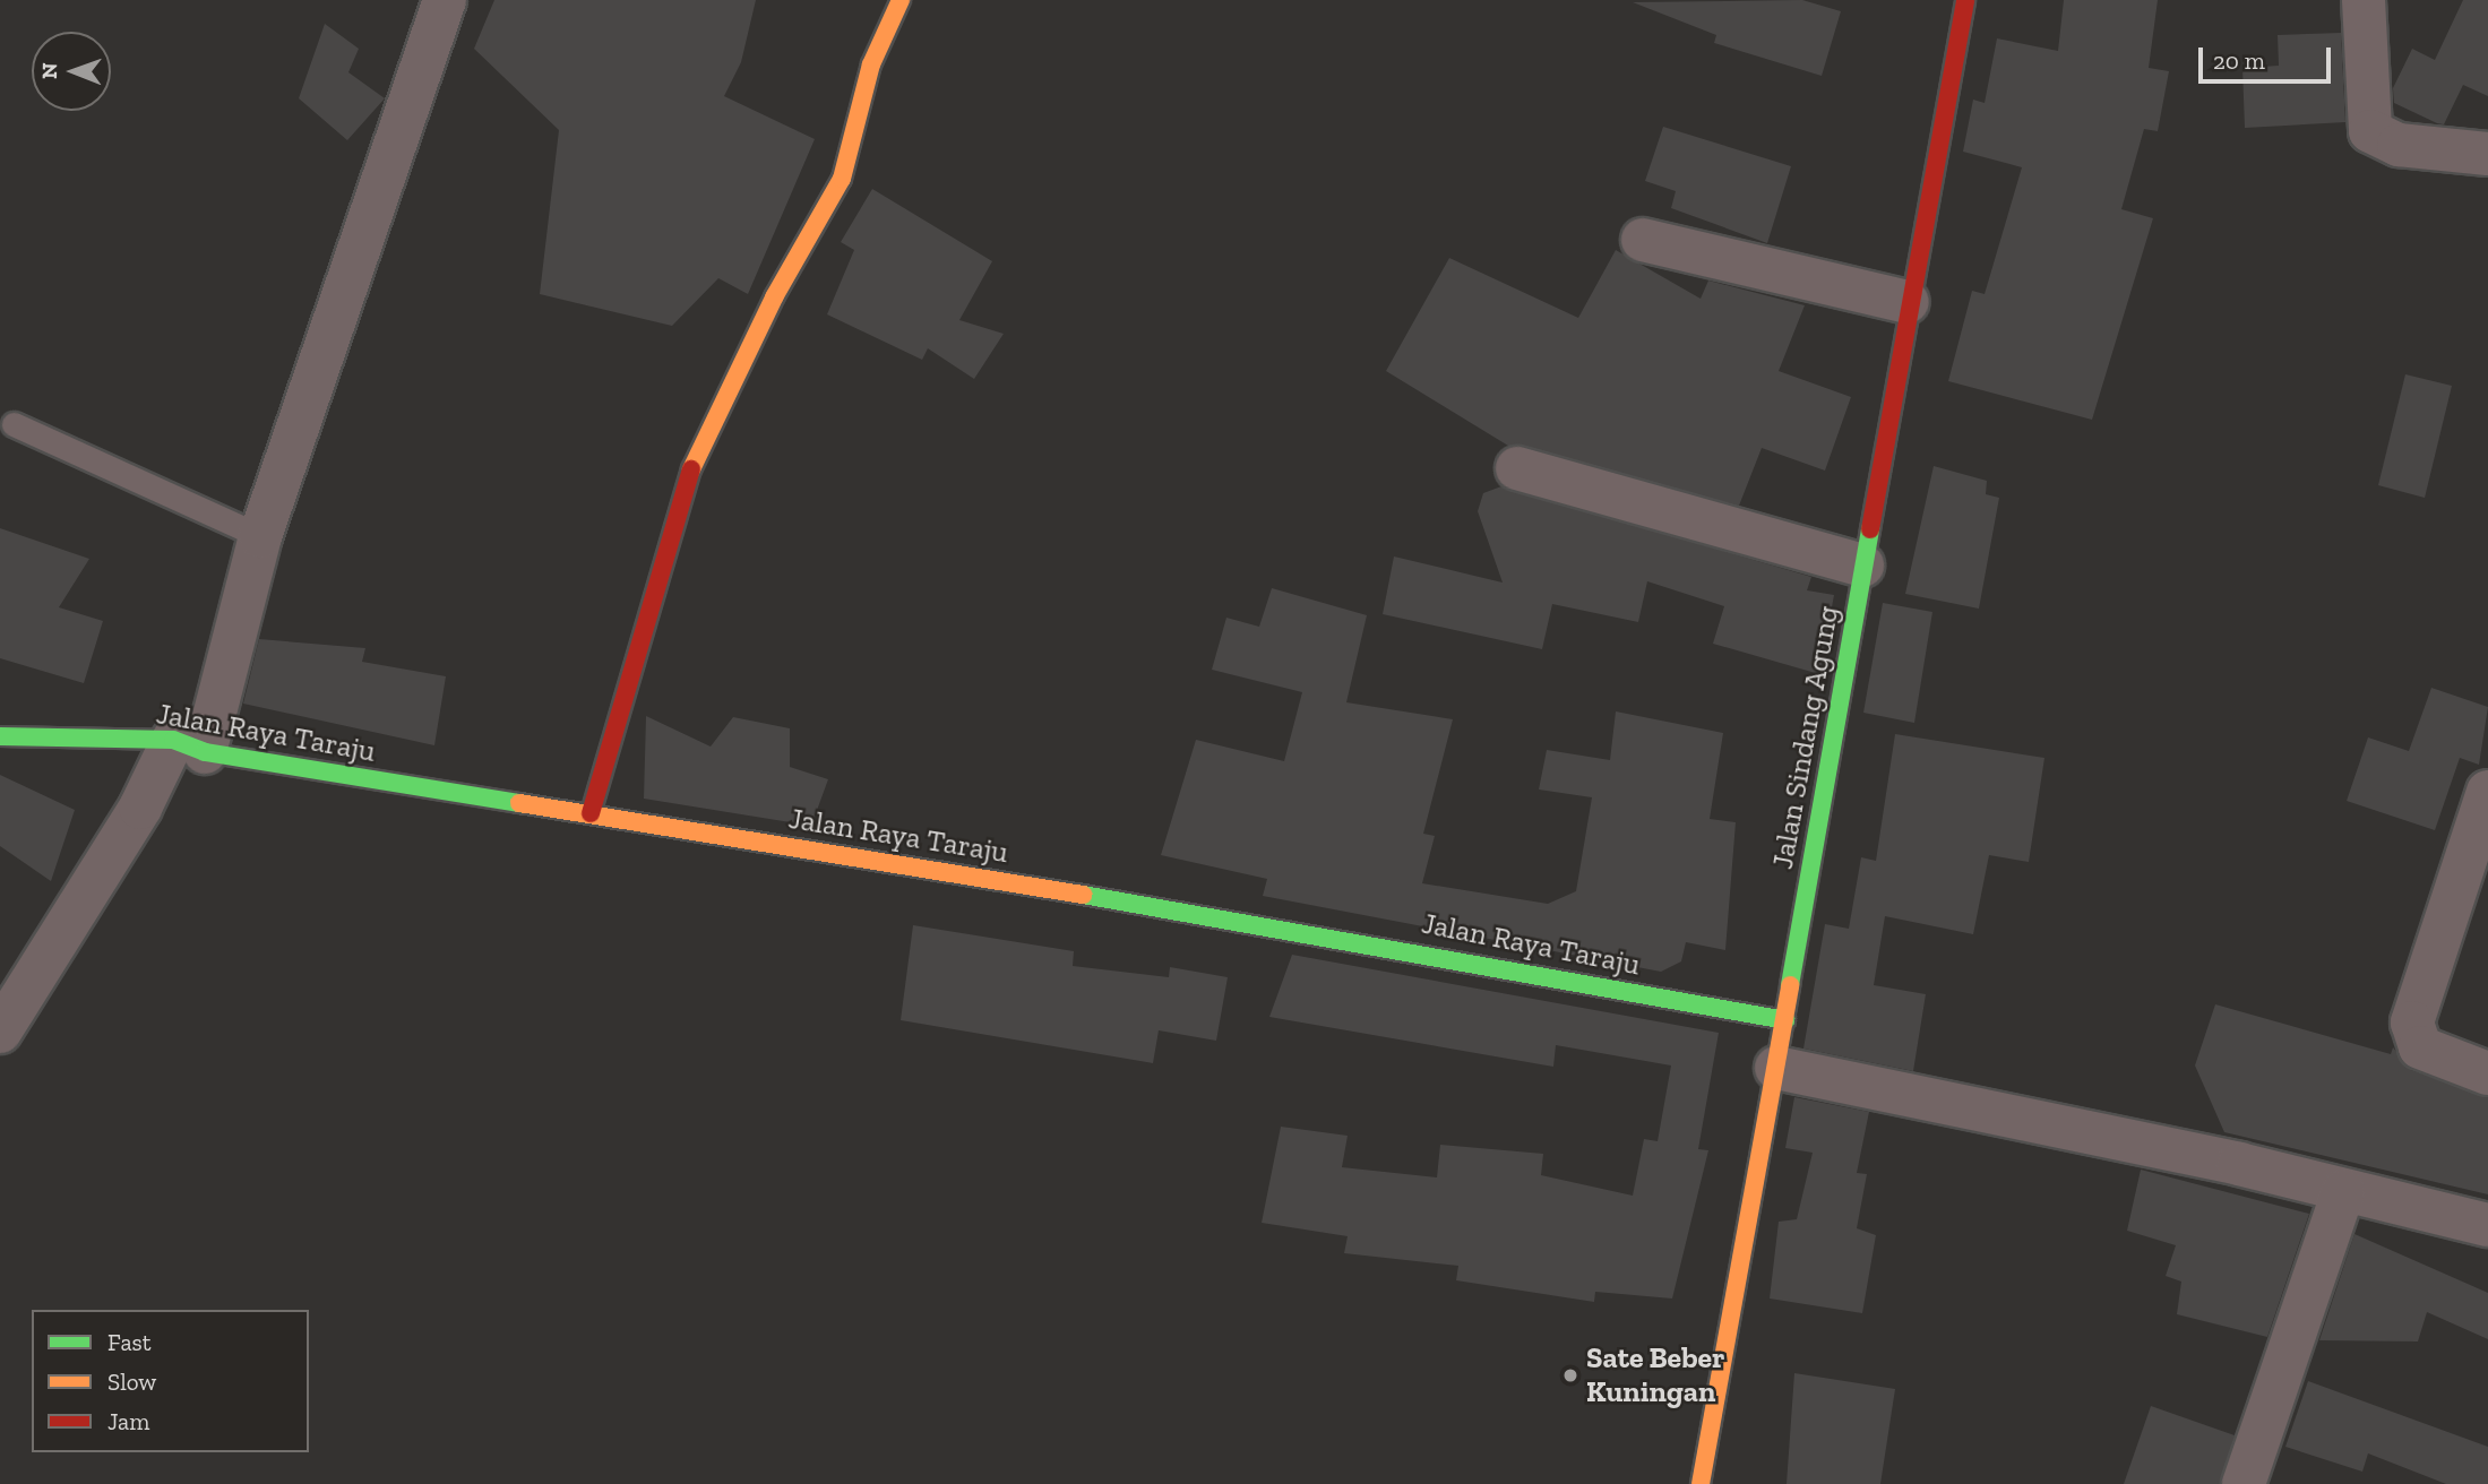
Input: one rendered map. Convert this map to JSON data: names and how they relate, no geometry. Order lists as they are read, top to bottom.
{
  "streets": {
    "street": ["Jalan Raya Taraju", "Jalan Sindang Agung"]
  },
  "crossings": [
    ["Jalan Raya Taraju", "Jalan Sindang Agung"]
  ],
  "places": ["Sate Beber Kuningan"],
  "legend": ["Fast", "Slow", "Jam"],
  "scale_bar": "20 m",
  "north": "left"
}
